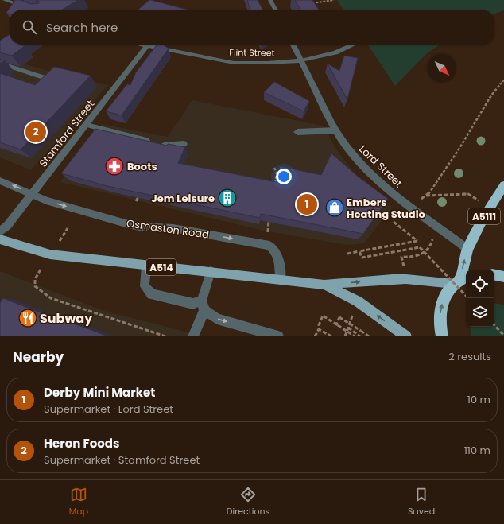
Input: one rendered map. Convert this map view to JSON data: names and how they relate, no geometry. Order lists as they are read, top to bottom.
{
  "streets": {
    "highway": ["A5111"],
    "main road": ["A514"],
    "street": [
      "Flint Street",
      "Stamford Street",
      "Lord Street",
      "Osmaston Road"
    ]
  },
  "crossings": [
    ["Flint Street", "Stamford Street"],
    ["Flint Street", "Lord Street"],
    ["Stamford Street", "Osmaston Road"],
    ["Lord Street", "A5111"],
    ["A5111", "A514"]
  ],
  "places": {
    "pharmacy": ["Boots"],
    "building": ["Jem Leisure"],
    "shop": ["Embers Heating Studio"],
    "restaurant": ["Subway"]
  },
  "north": "bottom right",
  "page": {
    "search": "Search here",
    "pins": ["2", "1"],
    "heading": ["Nearby", "2 results"],
    "list": [
      {
        "mark": "1",
        "name": "Derby Mini Market",
        "note": "Supermarket · Lord Street",
        "value": "10 m"
      },
      {
        "mark": "2",
        "name": "Heron Foods",
        "note": "Supermarket · Stamford Street",
        "value": "110 m"
      }
    ],
    "nav": ["Map", "Directions", "Saved"]
  }
}
